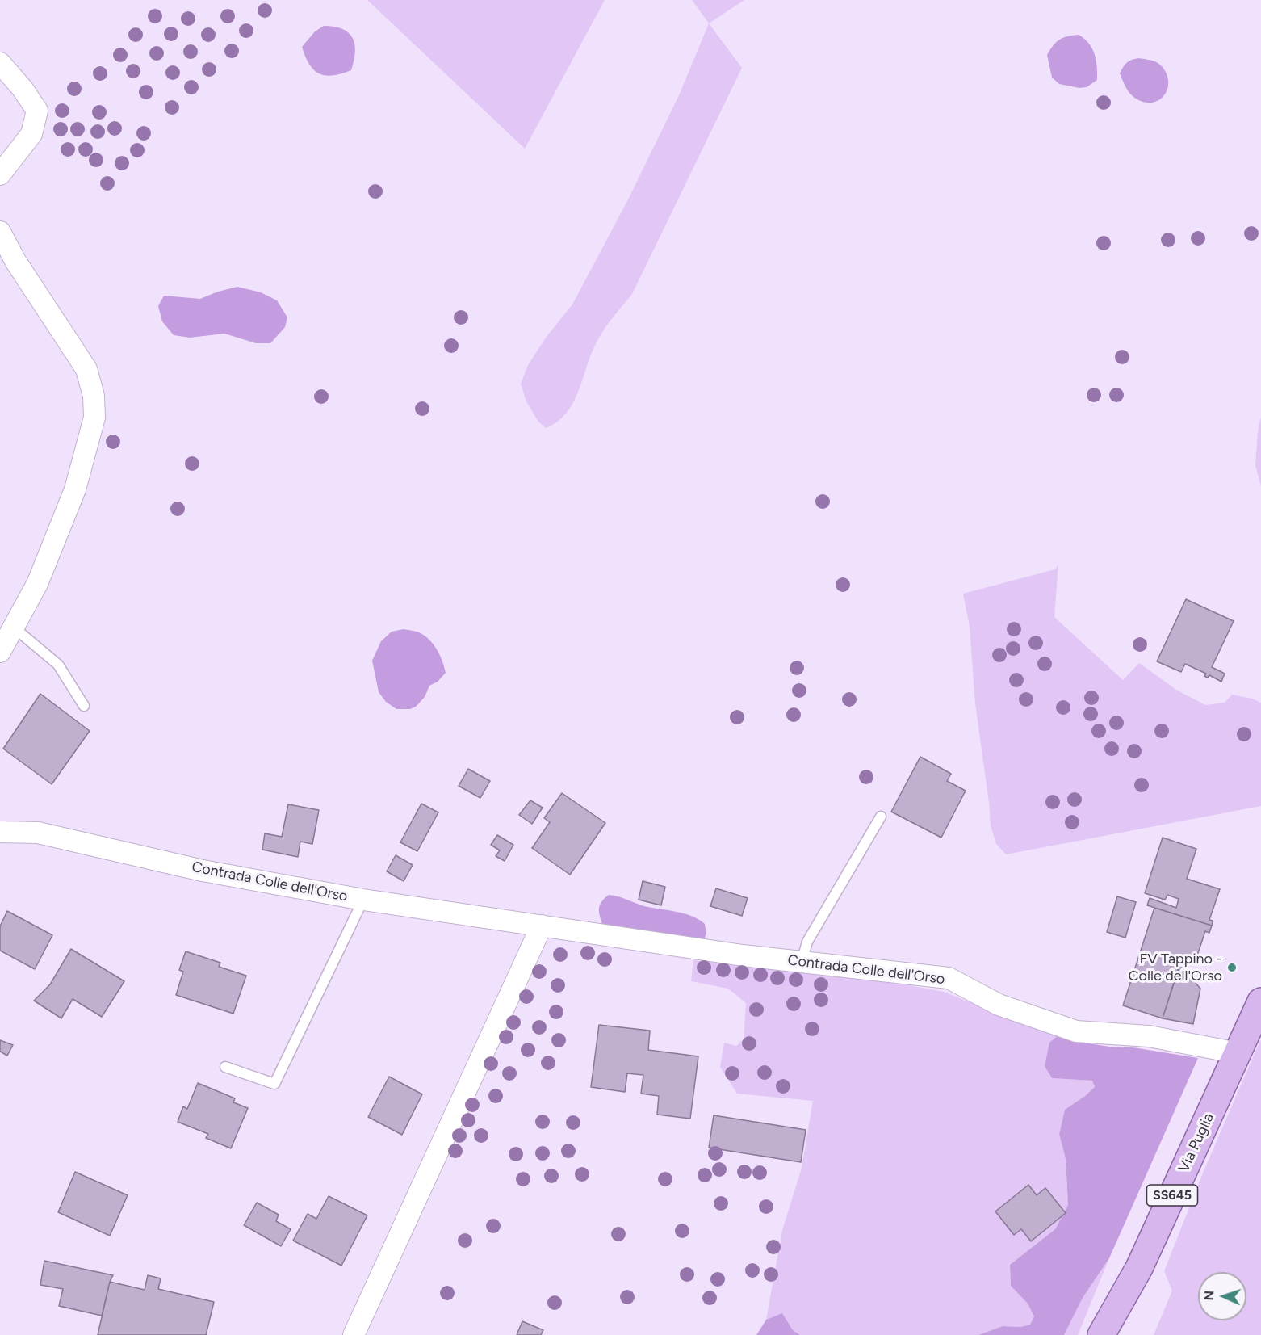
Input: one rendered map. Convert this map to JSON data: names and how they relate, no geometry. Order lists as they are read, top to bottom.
{
  "streets": {
    "main road": ["Via Puglia", "SS645"],
    "street": ["Contrada Colle dell'Orso"]
  },
  "crossings": [
    ["Contrada Colle dell'Orso", "Via Puglia"],
    ["Contrada Colle dell'Orso", "SS645"],
    ["Via Puglia", "SS645"]
  ],
  "places": ["FV Tappino - Colle dell'Orso"],
  "north": "left"
}
